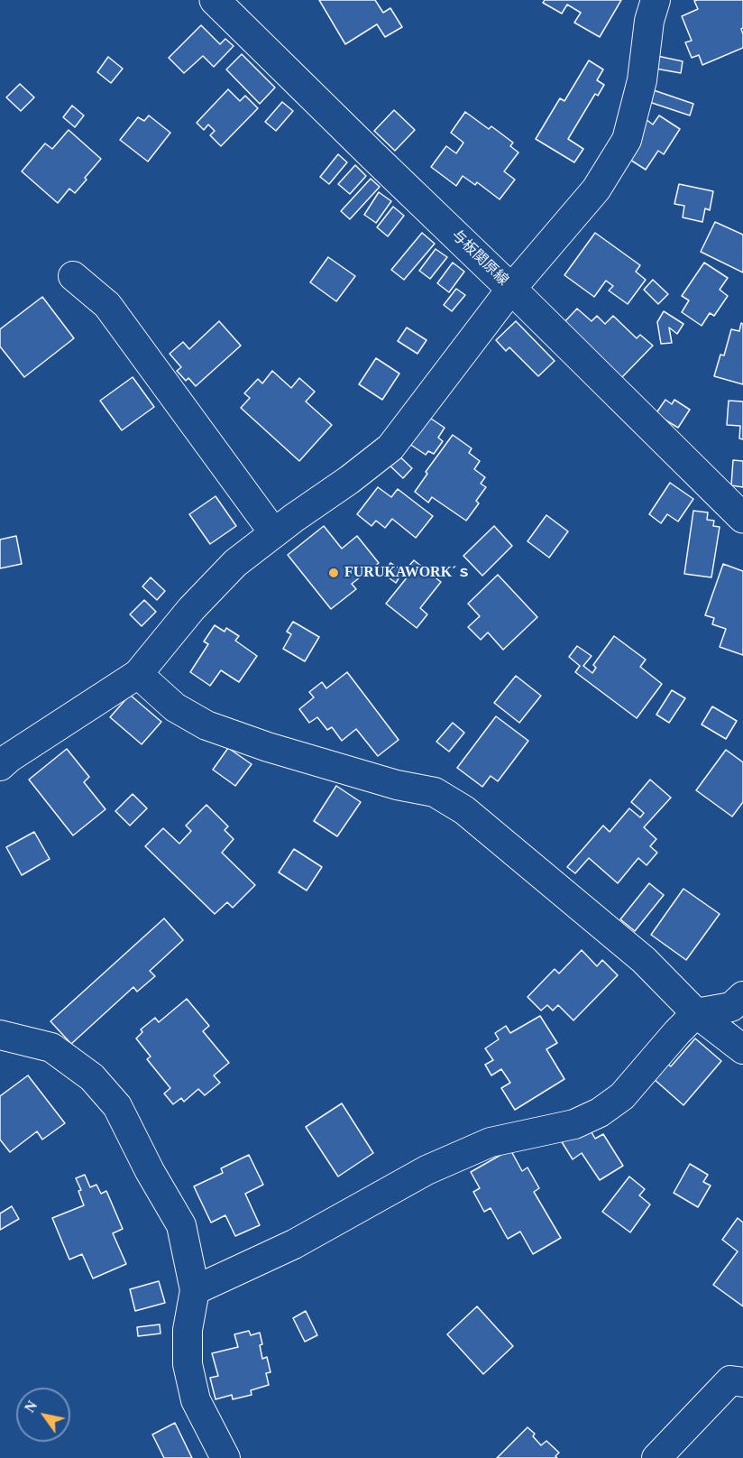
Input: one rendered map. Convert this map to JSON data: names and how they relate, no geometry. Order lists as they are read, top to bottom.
{
  "streets": {
    "main road": ["与板関原線"]
  },
  "places": ["FURUKAWORK´ｓ"],
  "north": "top left"
}
